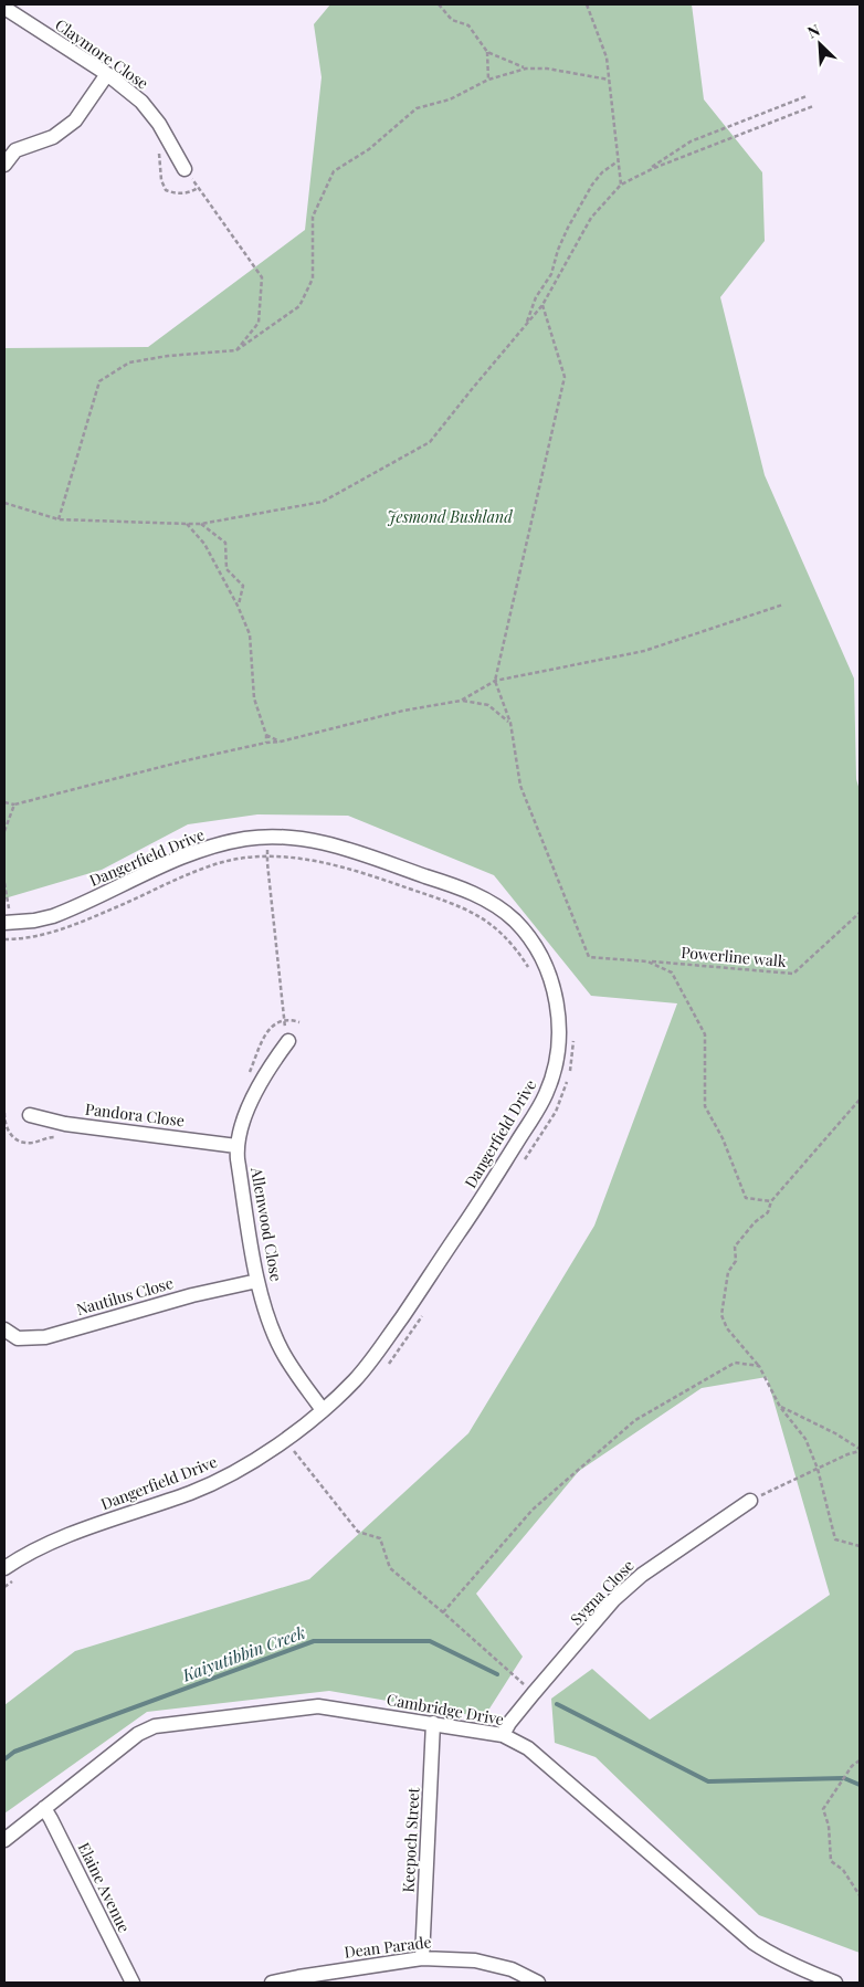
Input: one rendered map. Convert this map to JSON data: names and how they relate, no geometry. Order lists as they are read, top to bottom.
{
  "streets": {
    "street": [
      "Claymore Close",
      "Dangerfield Drive",
      "Pandora Close",
      "Allenwood Close",
      "Nautilus Close",
      "Sygna Close",
      "Cambridge Drive",
      "Keepoch Street",
      "Elaine Avenue",
      "Dean Parade"
    ],
    "path": ["Powerline walk"]
  },
  "crossings": [
    ["Dangerfield Drive", "Allenwood Close"],
    ["Pandora Close", "Allenwood Close"],
    ["Allenwood Close", "Nautilus Close"],
    ["Sygna Close", "Cambridge Drive"],
    ["Cambridge Drive", "Keepoch Street"],
    ["Cambridge Drive", "Elaine Avenue"],
    ["Keepoch Street", "Dean Parade"]
  ],
  "water": ["Kaiyutibbin Creek"],
  "parks": ["Jesmond Bushland"],
  "north": "top left"
}
